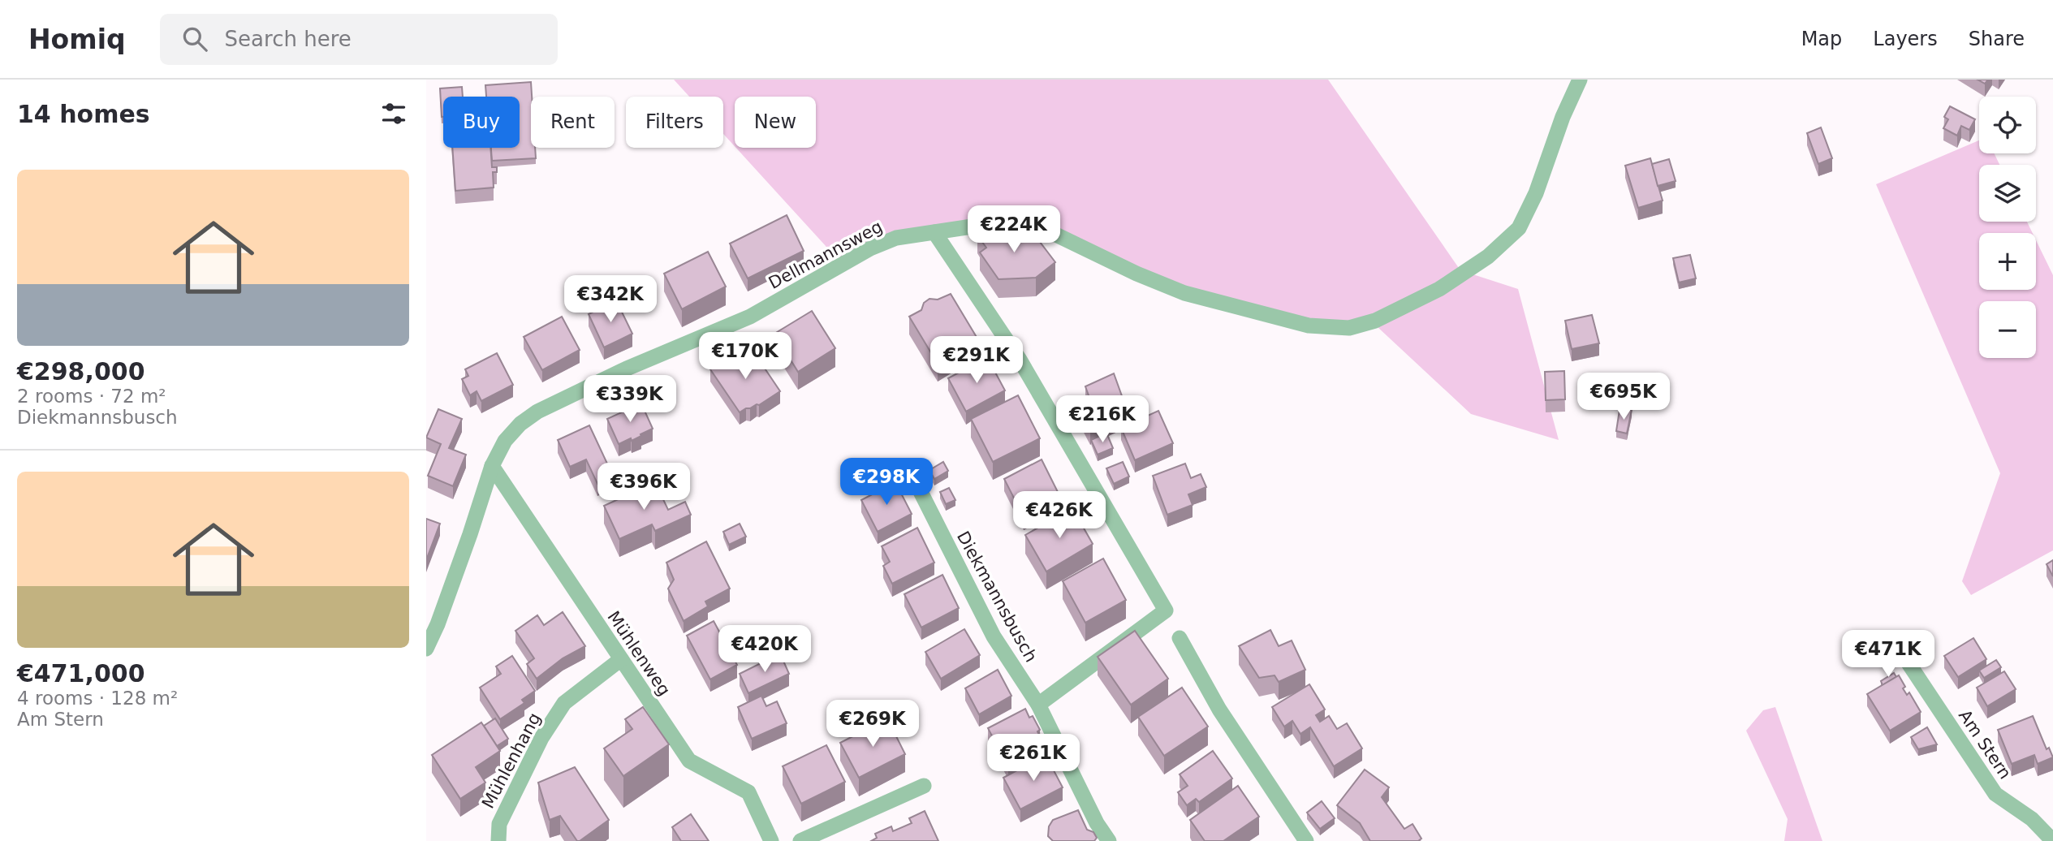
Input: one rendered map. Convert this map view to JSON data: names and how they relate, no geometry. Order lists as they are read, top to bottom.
{
  "streets": {
    "street": [
      "Dellmannsweg",
      "Diekmannsbusch",
      "Mühlenweg",
      "Am Stern",
      "Mühlenhang"
    ]
  },
  "crossings": [
    ["Dellmannsweg", "Mühlenweg"],
    ["Mühlenweg", "Mühlenhang"]
  ],
  "page": {
    "header": "Homiq",
    "search": "Search here",
    "nav": ["Map", "Layers", "Share"],
    "heading": "14 homes",
    "map_buttons": ["+", "−"],
    "chip": [
      "Buy",
      "Rent",
      "Filters",
      "New"
    ],
    "list": [
      {
        "name": "€298,000",
        "note": "2 rooms · 72 m² · Diekmannsbusch"
      },
      {
        "name": "€471,000",
        "note": "4 rooms · 128 m² · Am Stern"
      }
    ],
    "price": [
      "€224K",
      "€342K",
      "€170K",
      "€291K",
      "€695K",
      "€339K",
      "€216K",
      "€298K",
      "€396K",
      "€426K",
      "€420K",
      "€471K",
      "€269K",
      "€261K"
    ]
  }
}
